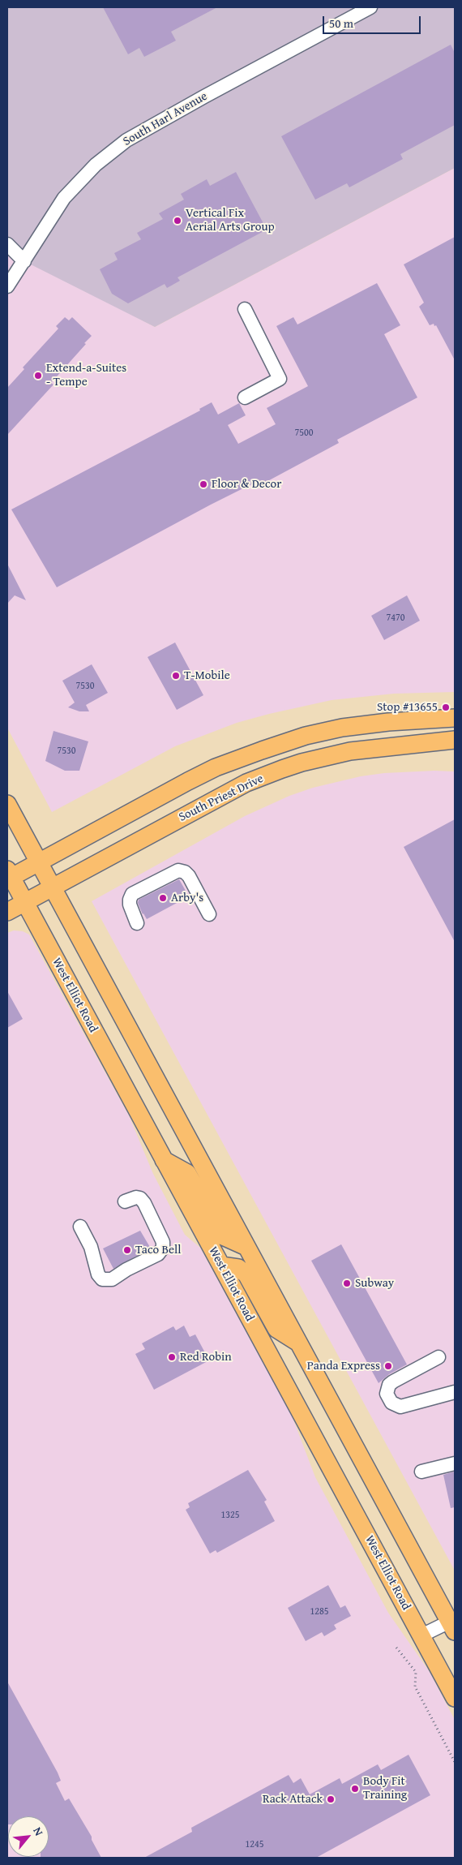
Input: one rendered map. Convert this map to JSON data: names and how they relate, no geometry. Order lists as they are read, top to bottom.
{
  "streets": {
    "main road": ["South Priest Drive", "West Elliot Road"],
    "street": ["South Harl Avenue"]
  },
  "crossings": [
    ["South Priest Drive", "West Elliot Road"]
  ],
  "places": [
    "Vertical Fix Aerial Arts Group",
    "Extend-a-Suites - Tempe",
    "Floor & Decor",
    "T-Mobile",
    "Stop #13655",
    "Arby's",
    "Taco Bell",
    "Subway",
    "Red Robin",
    "Panda Express",
    "Body Fit Training",
    "Rack Attack"
  ],
  "house_numbers": [
    "7500",
    "7470",
    "7530",
    "7530",
    "1325",
    "1285",
    "1245"
  ],
  "scale_bar": "50 m",
  "north": "top right"
}
